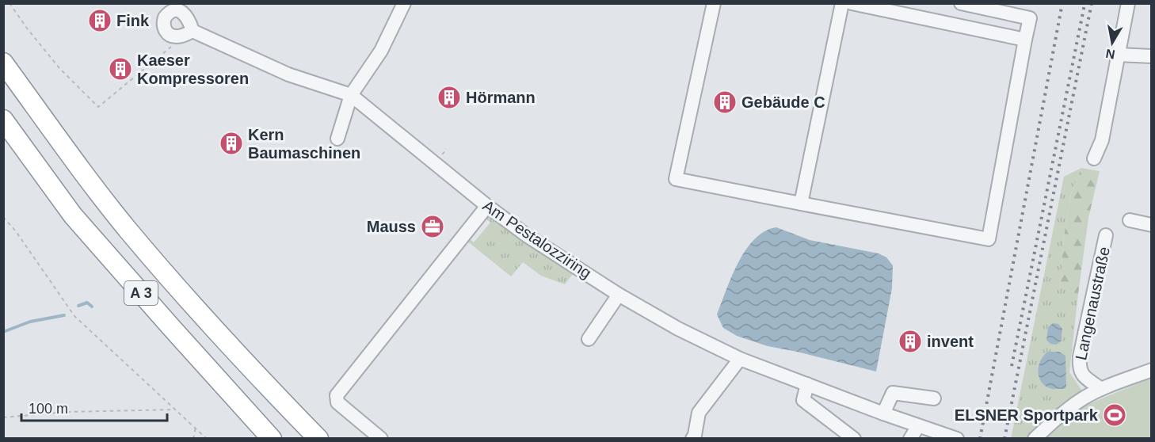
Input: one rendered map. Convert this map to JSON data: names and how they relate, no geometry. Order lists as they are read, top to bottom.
{
  "streets": {
    "highway": ["A 3"],
    "street": ["Am Pestalozziring", "Langenaustraße"]
  },
  "places": {
    "building": [
      "Fink",
      "Kaeser Kompressoren",
      "Hörmann",
      "Gebäude C",
      "Kern Baumaschinen",
      "invent"
    ],
    "office": ["Mauss"],
    "sports": ["ELSNER Sportpark"]
  },
  "scale_bar": "100 m",
  "north": "bottom"
}
